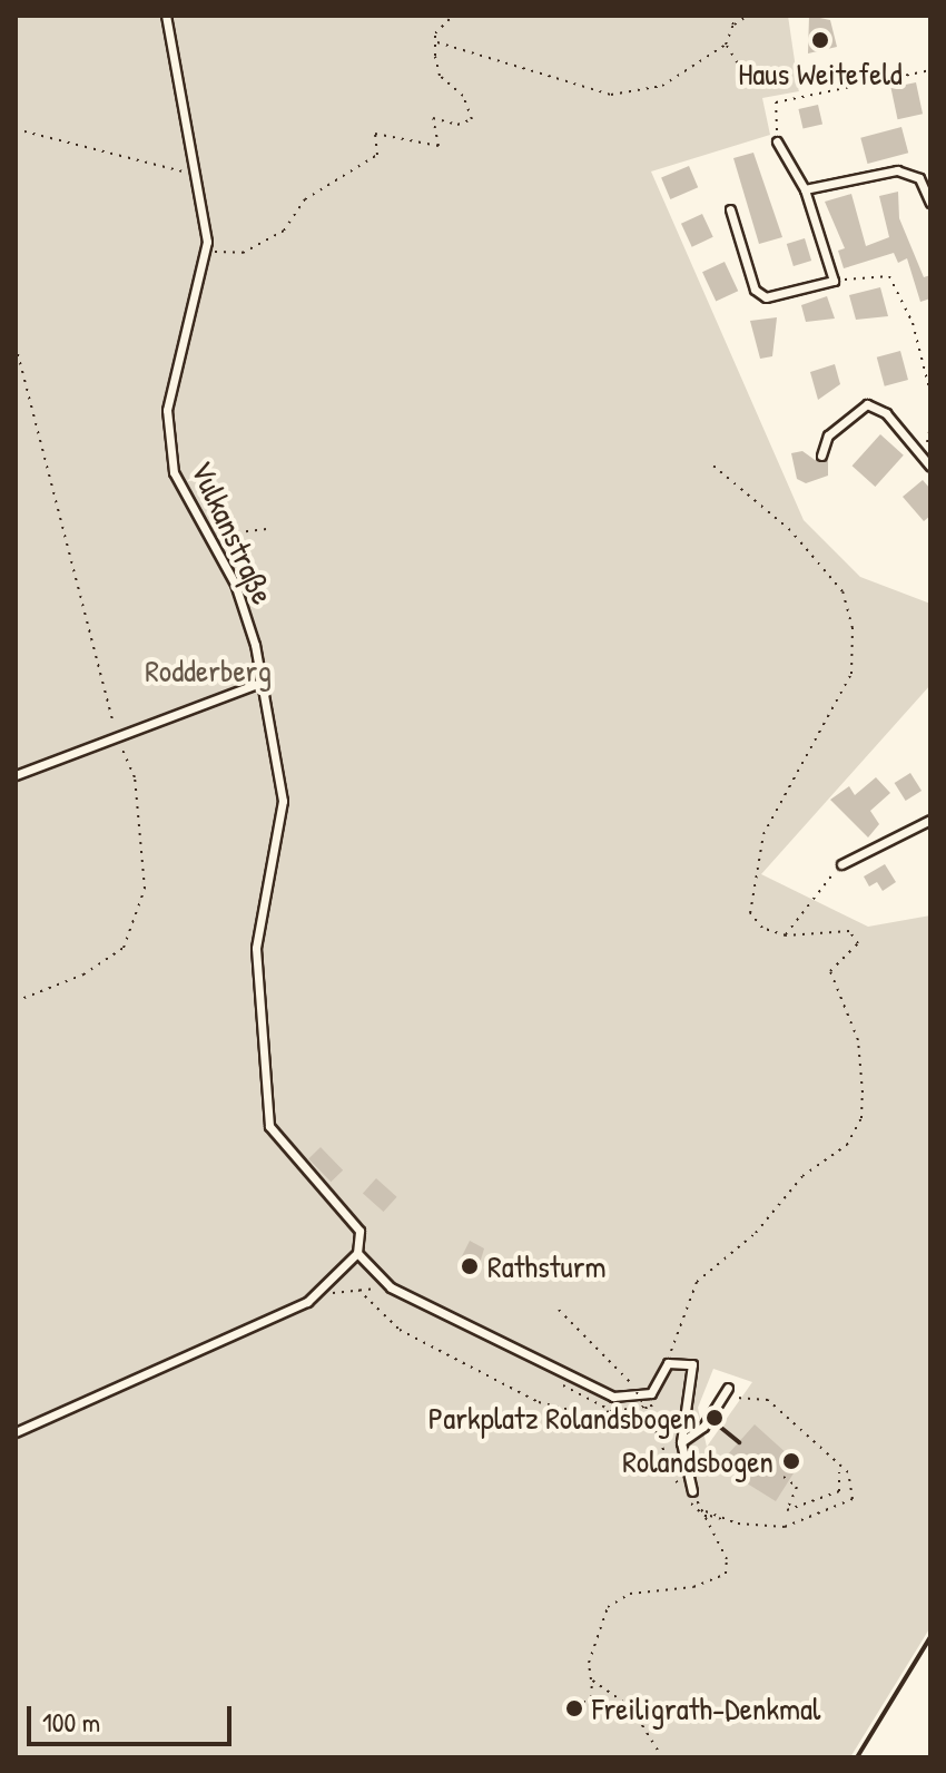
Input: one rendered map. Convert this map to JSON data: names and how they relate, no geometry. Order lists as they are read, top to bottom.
{
  "streets": {
    "lane": ["Vulkanstraße"]
  },
  "parks": ["Rodderberg"],
  "places": [
    "Haus Weitefeld",
    "Rathsturm",
    "Parkplatz Rolandsbogen",
    "Rolandsbogen",
    "Freiligrath-Denkmal"
  ],
  "scale_bar": "100 m"
}
